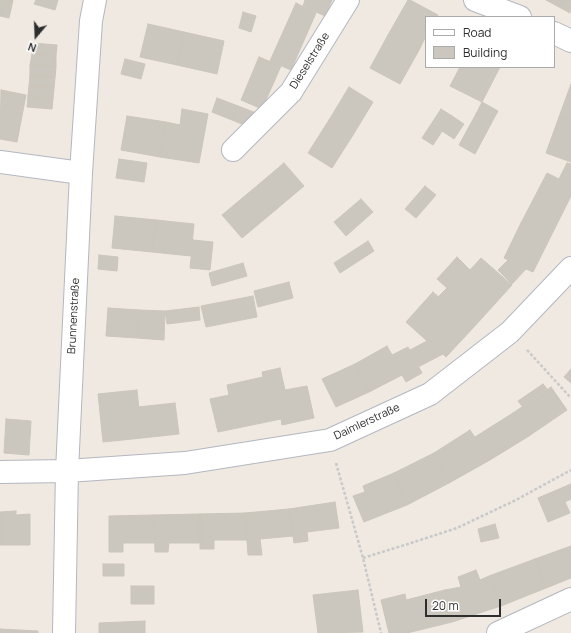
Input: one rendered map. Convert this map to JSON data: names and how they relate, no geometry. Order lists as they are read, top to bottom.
{
  "streets": {
    "street": ["Dieselstraße", "Brunnenstraße", "Daimlerstraße"]
  },
  "crossings": [
    ["Brunnenstraße", "Daimlerstraße"]
  ],
  "legend": ["Road", "Building"],
  "scale_bar": "20 m",
  "north": "bottom"
}
